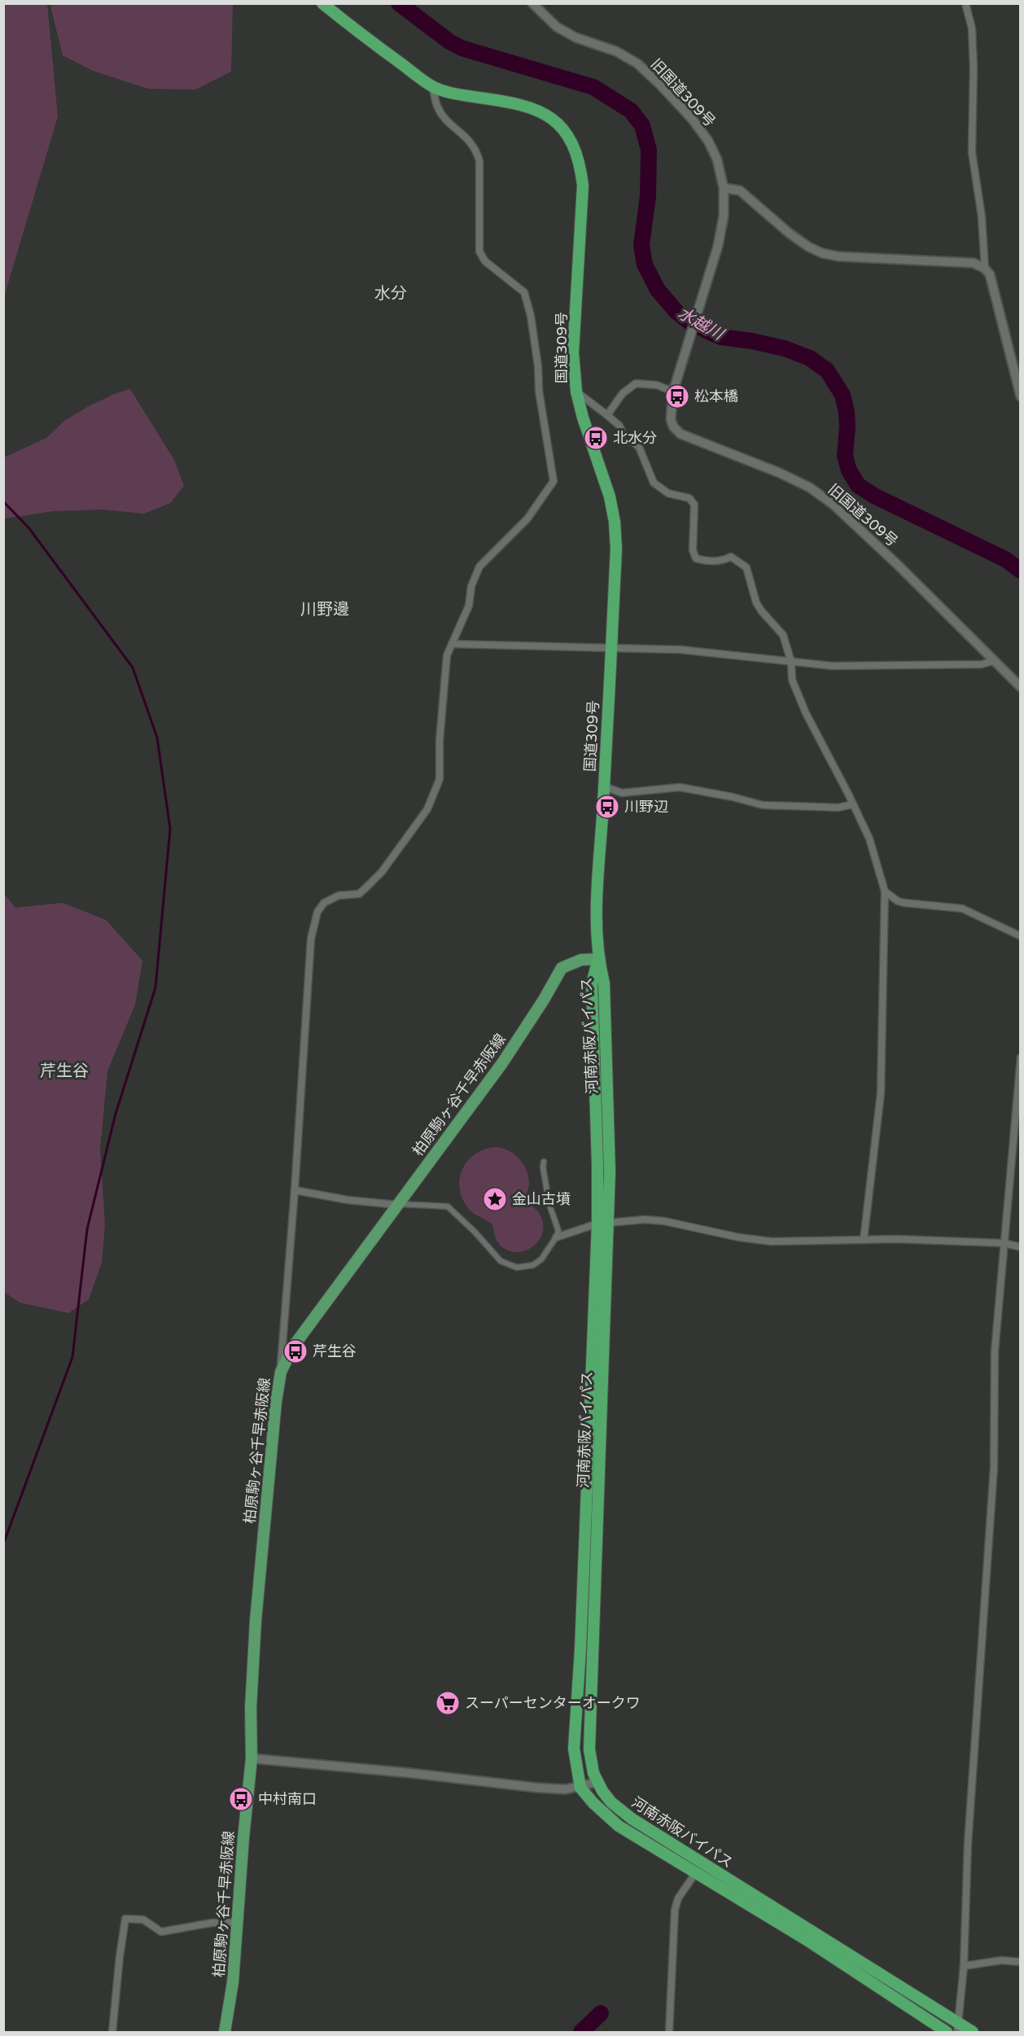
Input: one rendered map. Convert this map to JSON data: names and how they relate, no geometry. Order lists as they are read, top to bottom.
{
  "streets": {
    "highway": ["国道309号", "河南赤阪バイパス"],
    "main road": ["柏原駒ヶ谷千早赤阪線"],
    "street": ["旧国道309号"]
  },
  "crossings": [
    ["国道309号", "河南赤阪バイパス"],
    ["国道309号", "柏原駒ヶ谷千早赤阪線"],
    ["河南赤阪バイパス", "柏原駒ヶ谷千早赤阪線"]
  ],
  "districts": ["水分", "川野邊", "芹生谷"],
  "water": ["水越川"],
  "places": {
    "bus stop": [
      "松本橋",
      "北水分",
      "川野辺",
      "芹生谷",
      "中村南口"
    ],
    "place": ["金山古墳"],
    "supermarket": ["スーパーセンターオークワ"]
  }
}
